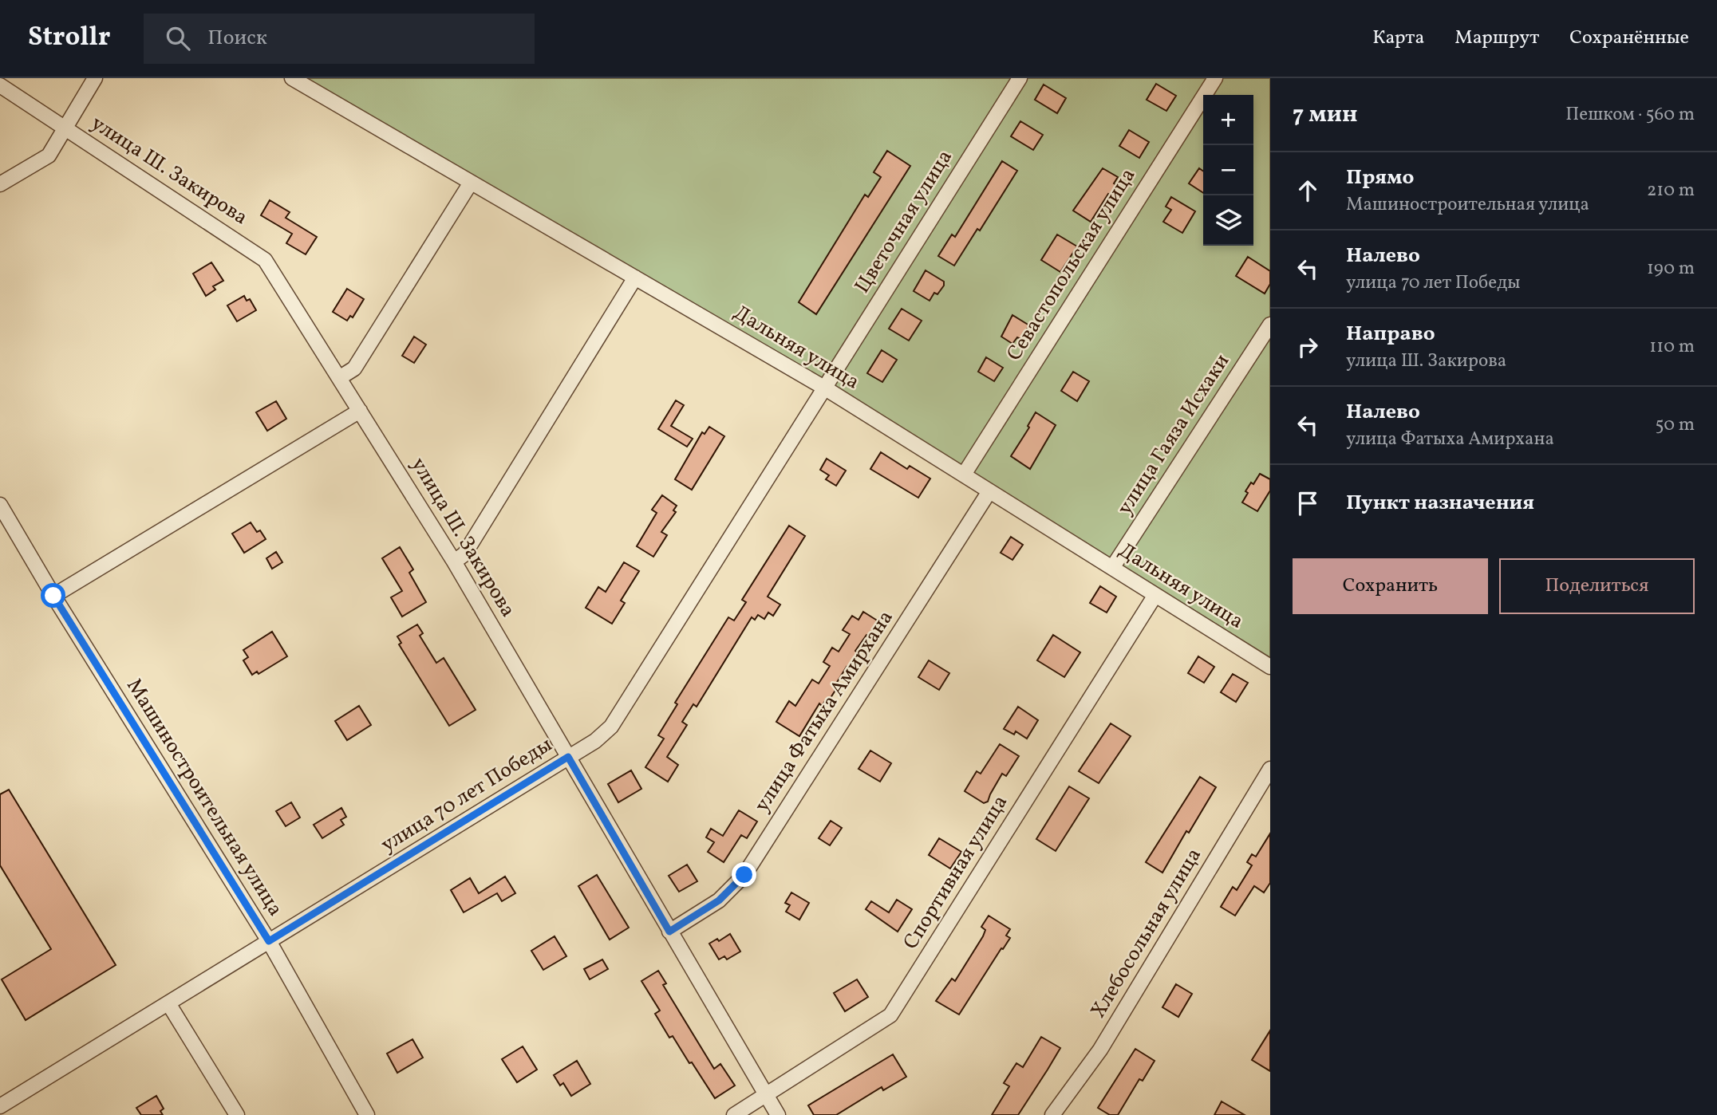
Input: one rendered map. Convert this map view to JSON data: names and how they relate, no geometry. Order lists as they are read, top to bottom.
{
  "streets": {
    "street": [
      "улица Ш. Закирова",
      "Цветочная улица",
      "Севастопольская улица",
      "Дальняя улица",
      "улица Гаяза Исхаки",
      "улица Фатыха Амирхана",
      "улица 70 лет Победы",
      "Машиностроительная улица",
      "Спортивная улица",
      "Хлебосольная улица"
    ]
  },
  "crossings": [
    ["улица Ш. Закирова", "улица Фатыха Амирхана"],
    ["улица Ш. Закирова", "улица 70 лет Победы"],
    ["улица Ш. Закирова", "Спортивная улица"],
    ["Цветочная улица", "Дальняя улица"],
    ["Цветочная улица", "улица 70 лет Победы"],
    ["Севастопольская улица", "Дальняя улица"],
    ["Дальняя улица", "улица Гаяза Исхаки"],
    ["Дальняя улица", "улица Фатыха Амирхана"],
    ["Дальняя улица", "улица 70 лет Победы"],
    ["Дальняя улица", "Спортивная улица"],
    ["улица 70 лет Победы", "Машиностроительная улица"]
  ],
  "page": {
    "header": "Strollr",
    "search": "Поиск",
    "nav": ["Карта", "Маршрут", "Сохранённые"],
    "heading": ["7 мин", "Пешком · 560 m"],
    "map_buttons": ["+", "−"],
    "list": [
      ["Прямо", "Машиностроительная улица", "210 m"],
      ["Налево", "улица 70 лет Победы", "190 m"],
      ["Направо", "улица Ш. Закирова", "110 m"],
      ["Налево", "улица Фатыха Амирхана", "50 m"],
      "Пункт назначения"
    ],
    "buttons": ["Сохранить", "Поделиться"]
  }
}
